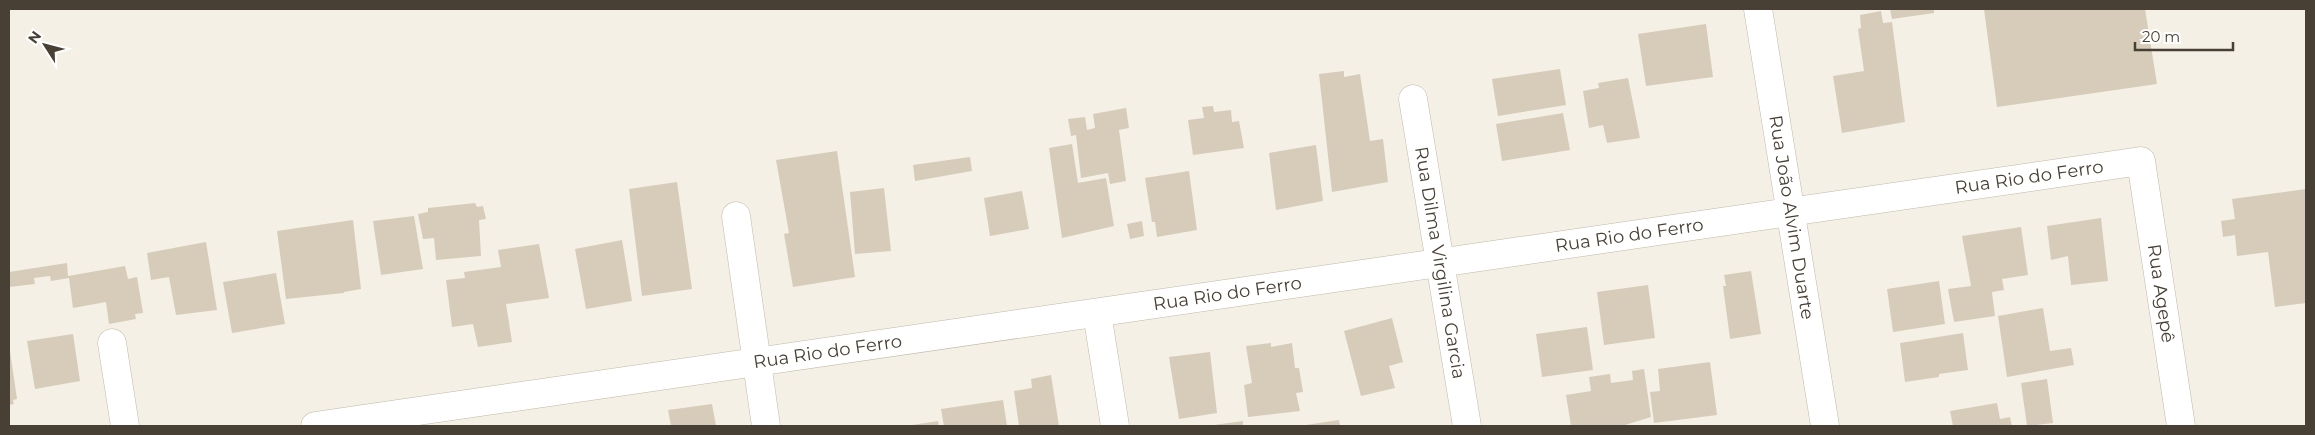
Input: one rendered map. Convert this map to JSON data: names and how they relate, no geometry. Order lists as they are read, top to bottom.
{
  "streets": {
    "street": [
      "Rua Rio do Ferro",
      "Rua João Alvim Duarte",
      "Rua Dilma Virgilina Garcia",
      "Rua Agepê"
    ]
  },
  "crossings": [
    ["Rua Rio do Ferro", "Rua João Alvim Duarte"],
    ["Rua Rio do Ferro", "Rua Dilma Virgilina Garcia"],
    ["Rua Rio do Ferro", "Rua Agepê"]
  ],
  "scale_bar": "20 m",
  "north": "top left"
}
